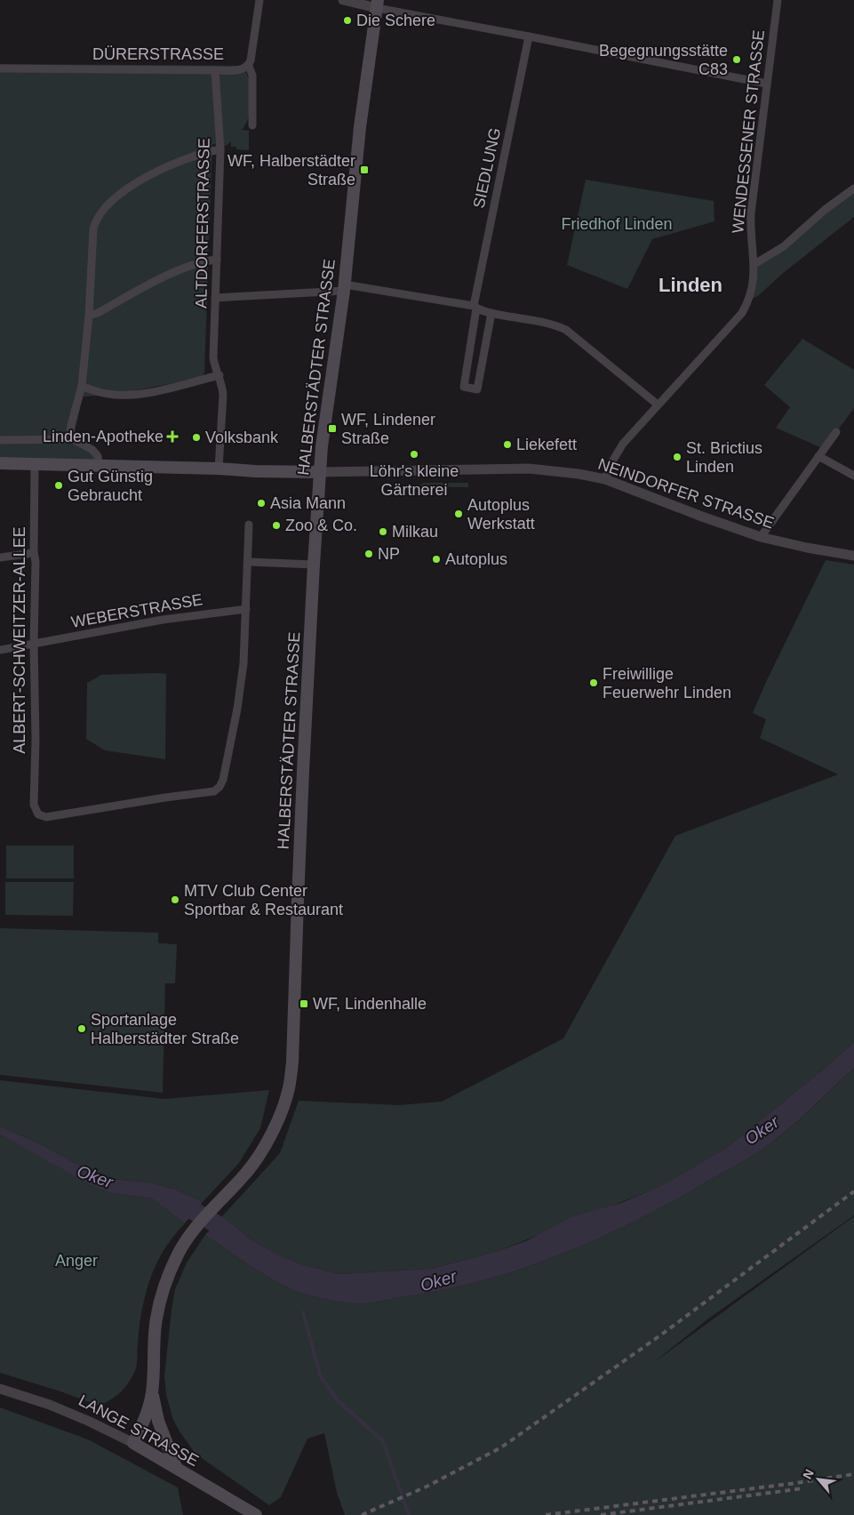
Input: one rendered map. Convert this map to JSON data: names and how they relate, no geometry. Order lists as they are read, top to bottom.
{
  "streets": {
    "main road": ["HALBERSTÄDTER STRASSE", "LANGE STRASSE"],
    "street": [
      "DÜRERSTRASSE",
      "WENDESSENER STRASSE",
      "SIEDLUNG",
      "ALTDORFERSTRASSE",
      "NEINDORFER STRASSE",
      "WEBERSTRASSE",
      "ALBERT-SCHWEITZER-ALLEE"
    ]
  },
  "crossings": [
    ["DÜRERSTRASSE", "ALTDORFERSTRASSE"],
    ["WENDESSENER STRASSE", "NEINDORFER STRASSE"],
    ["HALBERSTÄDTER STRASSE", "NEINDORFER STRASSE"],
    ["HALBERSTÄDTER STRASSE", "LANGE STRASSE"],
    ["WEBERSTRASSE", "ALBERT-SCHWEITZER-ALLEE"]
  ],
  "districts": ["Linden"],
  "water": ["Oker"],
  "parks": ["Friedhof Linden", "Anger"],
  "places": {
    "other": [
      "Die Schere",
      "Begegnungsstätte C83",
      "Volksbank",
      "Liekefett",
      "Löhr's kleine Gärtnerei",
      "St. Brictius Linden",
      "Gut Günstig Gebraucht",
      "Asia Mann",
      "Autoplus Werkstatt",
      "Zoo & Co.",
      "Milkau",
      "NP",
      "Autoplus",
      "Freiwillige Feuerwehr Linden",
      "MTV Club Center Sportbar & Restaurant",
      "Sportanlage Halberstädter Straße"
    ],
    "transit": ["WF, Halberstädter Straße", "WF, Lindener Straße", "WF, Lindenhalle"],
    "health": ["Linden-Apotheke"]
  },
  "north": "top left"
}
